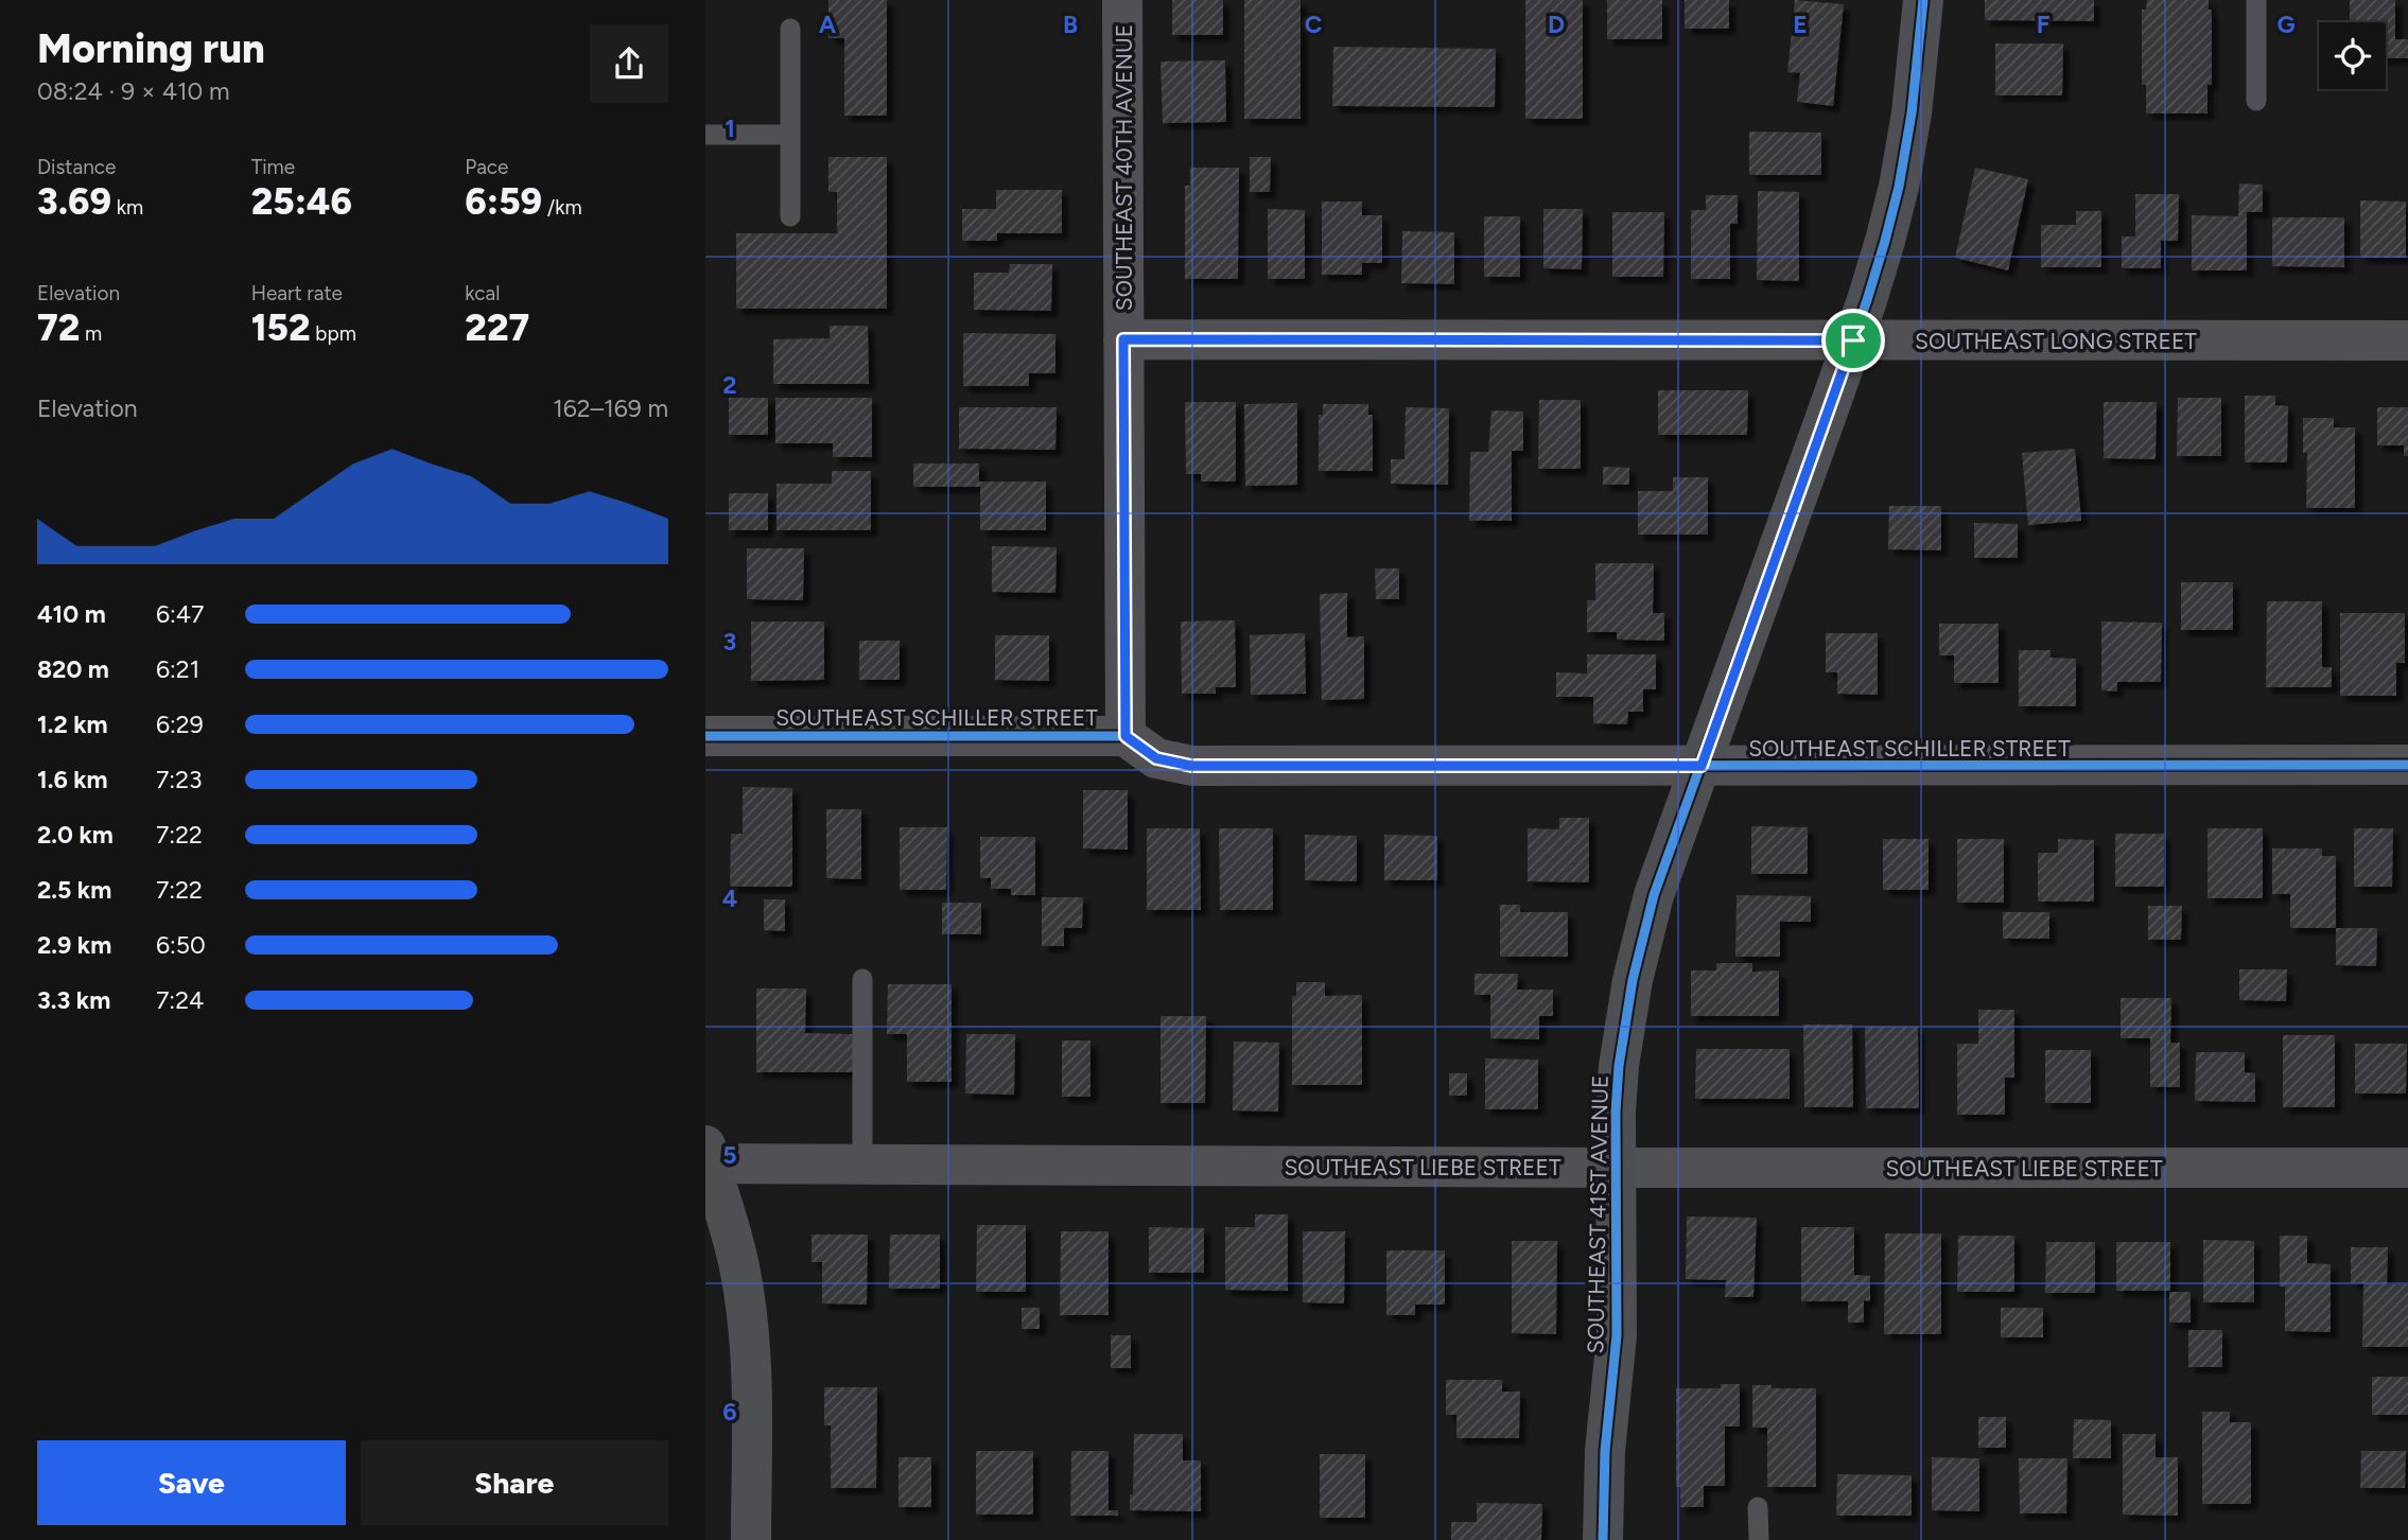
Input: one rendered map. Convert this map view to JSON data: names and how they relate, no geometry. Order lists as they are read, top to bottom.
{
  "streets": {
    "street": [
      "SOUTHEAST 40TH AVENUE",
      "SOUTHEAST LONG STREET",
      "SOUTHEAST SCHILLER STREET",
      "SOUTHEAST LIEBE STREET",
      "SOUTHEAST 41ST AVENUE"
    ]
  },
  "crossings": [
    ["SOUTHEAST 40TH AVENUE", "SOUTHEAST LONG STREET"],
    ["SOUTHEAST 40TH AVENUE", "SOUTHEAST SCHILLER STREET"],
    ["SOUTHEAST LONG STREET", "SOUTHEAST 41ST AVENUE"],
    ["SOUTHEAST SCHILLER STREET", "SOUTHEAST 41ST AVENUE"],
    ["SOUTHEAST LIEBE STREET", "SOUTHEAST 41ST AVENUE"]
  ],
  "page": {
    "heading": ["Morning run", "08:24 · 9 × 410 m"],
    "stats": [
      ["Distance", "3.69 km"],
      ["Time", "25:46"],
      ["Pace", "6:59 /km"],
      ["Elevation", "72 m"],
      ["Heart rate", "152 bpm"],
      ["kcal", "227"]
    ],
    "chart": ["Elevation", "162–169 m"],
    "list": [
      {
        "name": "410 m",
        "note": "6:47"
      },
      {
        "name": "820 m",
        "note": "6:21"
      },
      {
        "name": "1.2 km",
        "note": "6:29"
      },
      {
        "name": "1.6 km",
        "note": "7:23"
      },
      {
        "name": "2.0 km",
        "note": "7:22"
      },
      {
        "name": "2.5 km",
        "note": "7:22"
      },
      {
        "name": "2.9 km",
        "note": "6:50"
      },
      {
        "name": "3.3 km",
        "note": "7:24"
      }
    ],
    "buttons": ["Save", "Share"]
  },
  "grid": {
    "columns": [
      "A",
      "B",
      "C",
      "D",
      "E",
      "F",
      "G"
    ],
    "rows": [
      "1",
      "2",
      "3",
      "4",
      "5",
      "6"
    ]
  }
}
